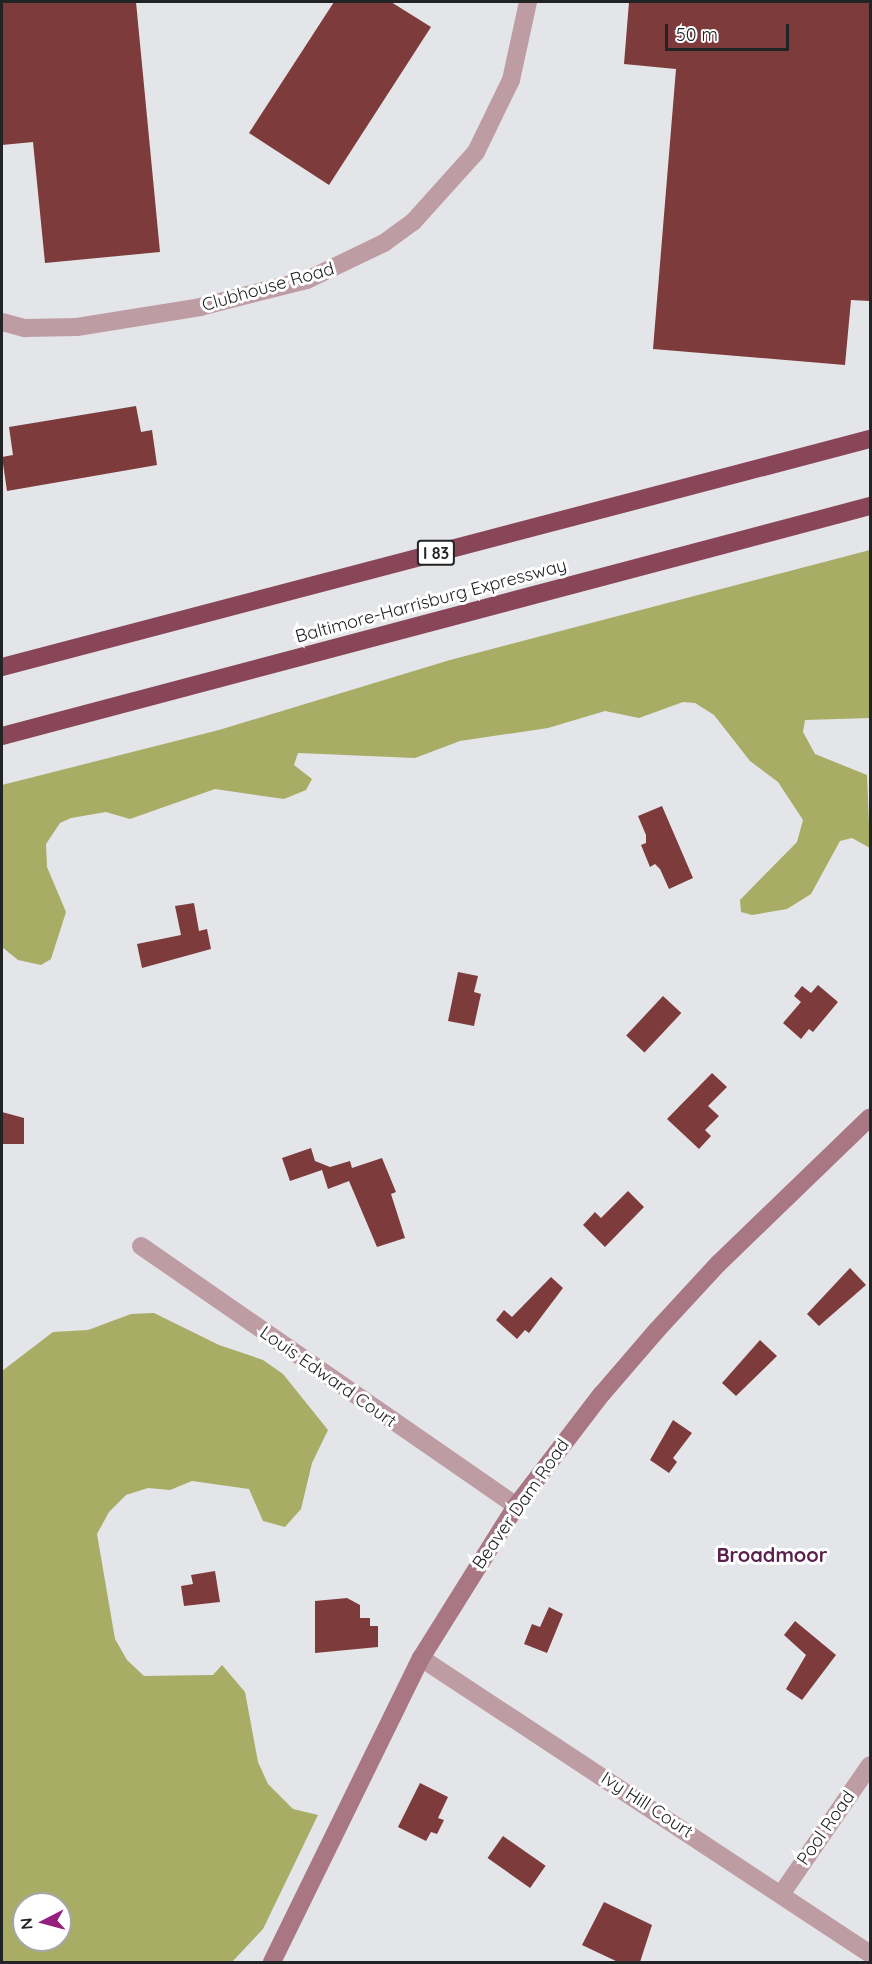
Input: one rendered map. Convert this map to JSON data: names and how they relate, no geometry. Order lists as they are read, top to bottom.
{
  "streets": {
    "highway": ["I 83", "Baltimore-Harrisburg Expressway"],
    "street": [
      "Clubhouse Road",
      "Louis Edward Court",
      "Beaver Dam Road",
      "Ivy Hill Court",
      "Pool Road"
    ]
  },
  "crossings": [
    ["Louis Edward Court", "Beaver Dam Road"],
    ["Beaver Dam Road", "Ivy Hill Court"],
    ["Ivy Hill Court", "Pool Road"]
  ],
  "districts": ["Broadmoor"],
  "scale_bar": "50 m",
  "north": "left"
}
